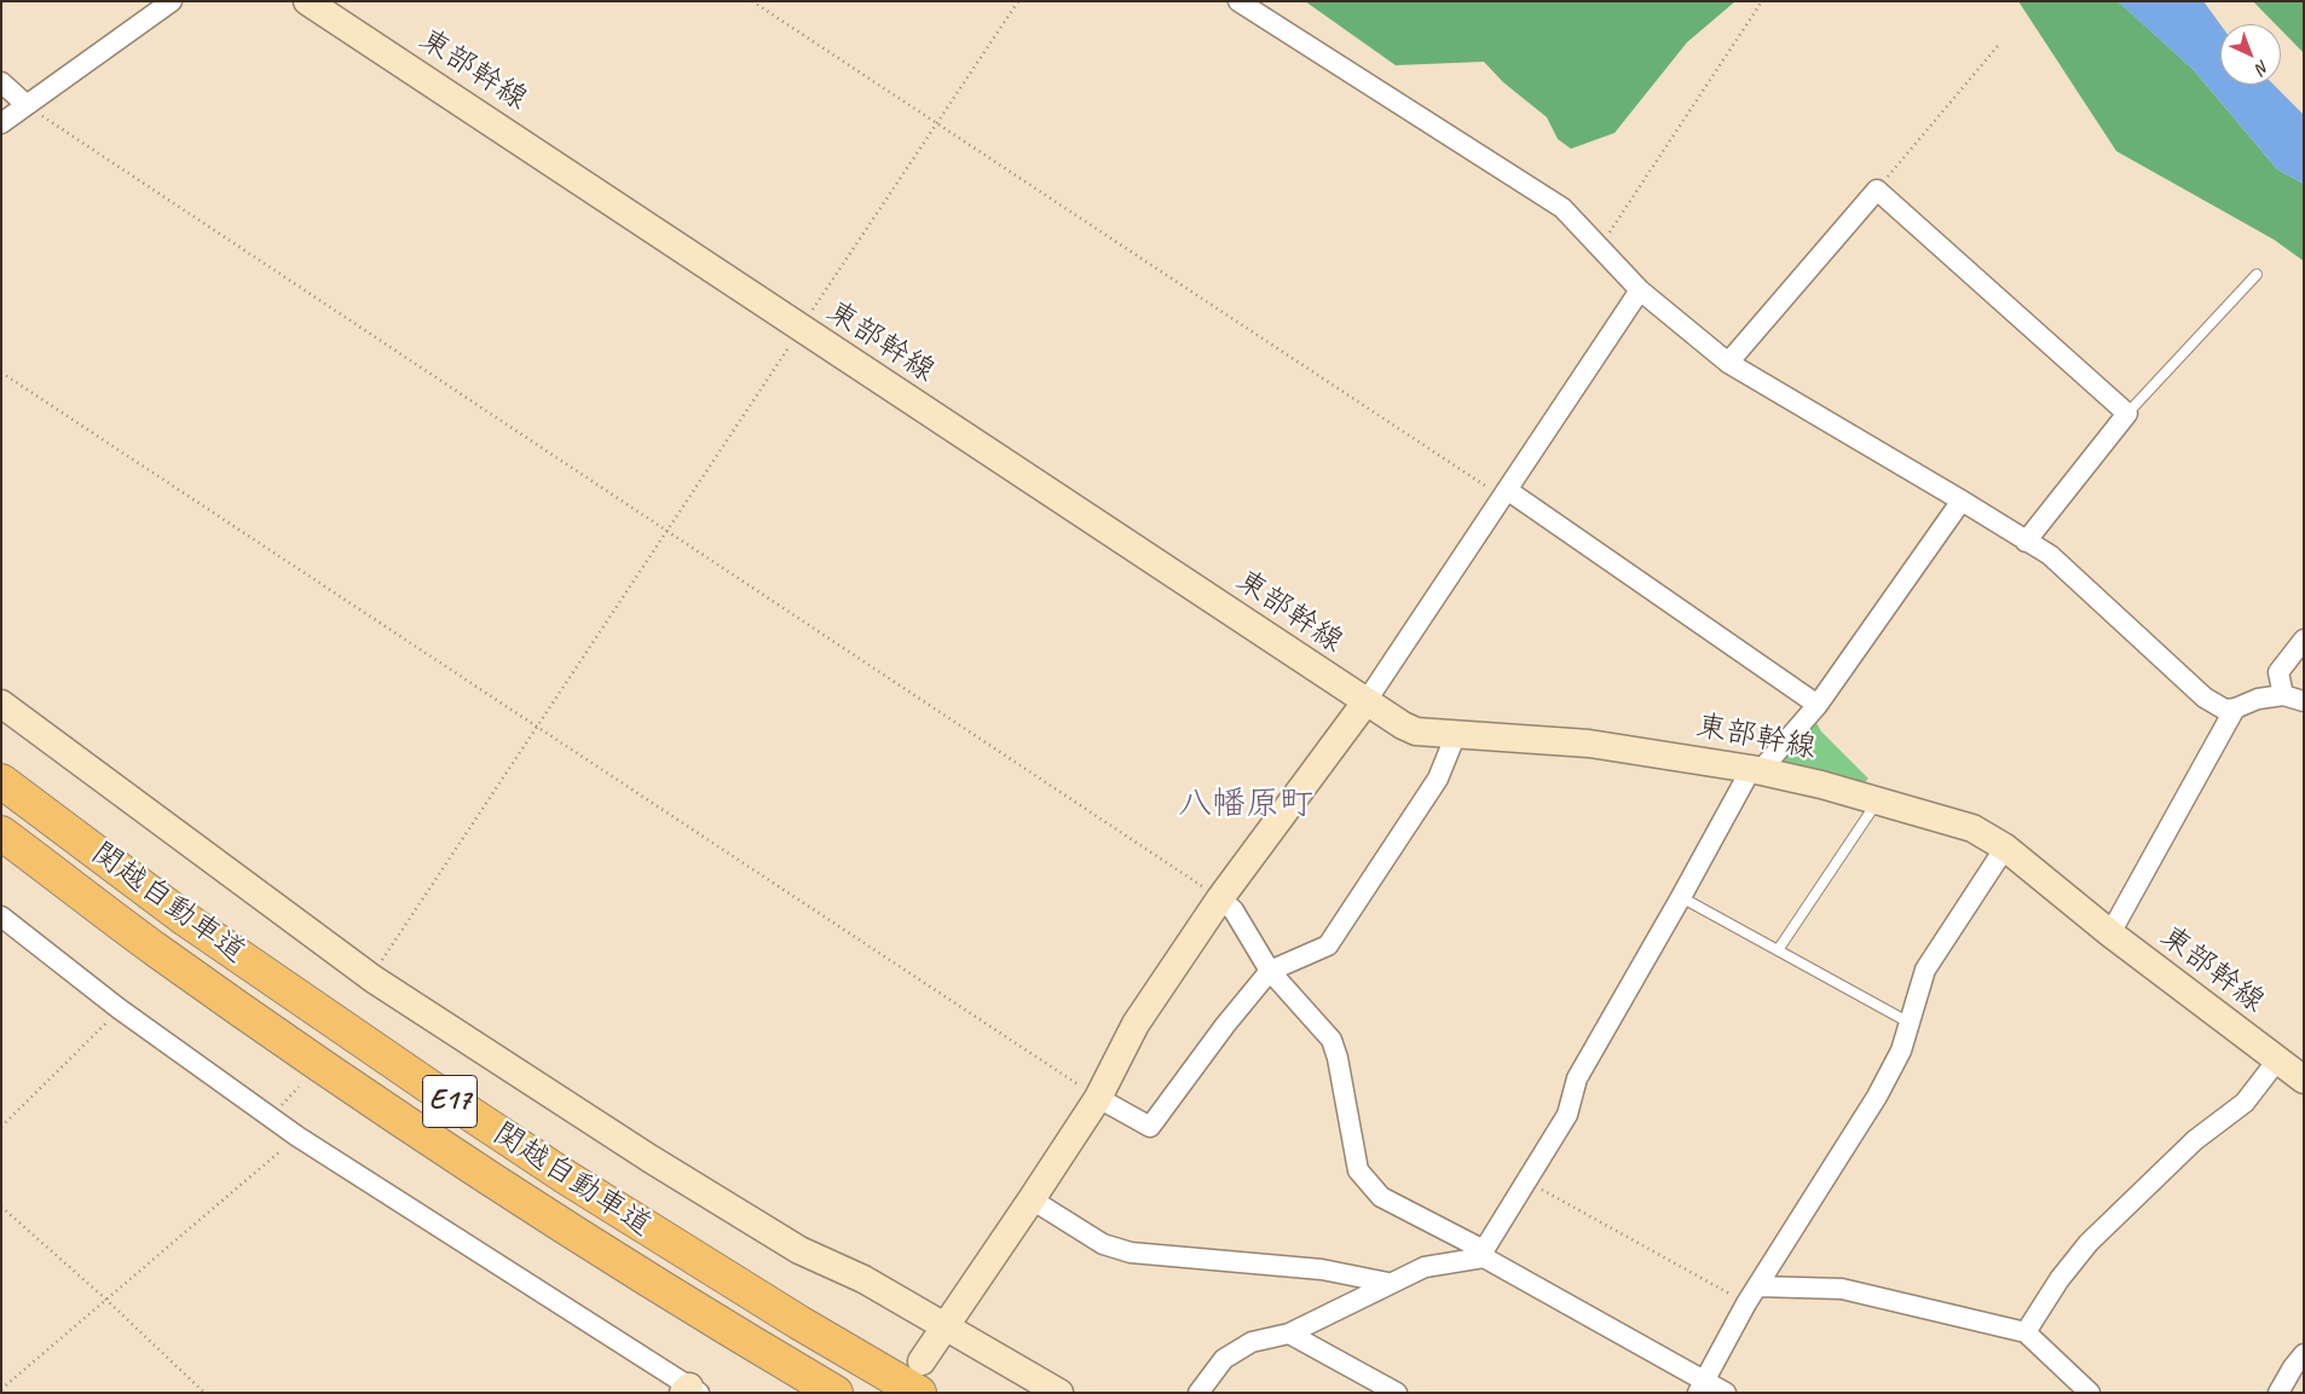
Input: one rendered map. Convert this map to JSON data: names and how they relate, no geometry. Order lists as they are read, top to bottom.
{
  "streets": {
    "highway": ["関越自動車道", "E17"],
    "street": ["東部幹線"]
  },
  "districts": ["八幡原町"],
  "north": "bottom right"
}
